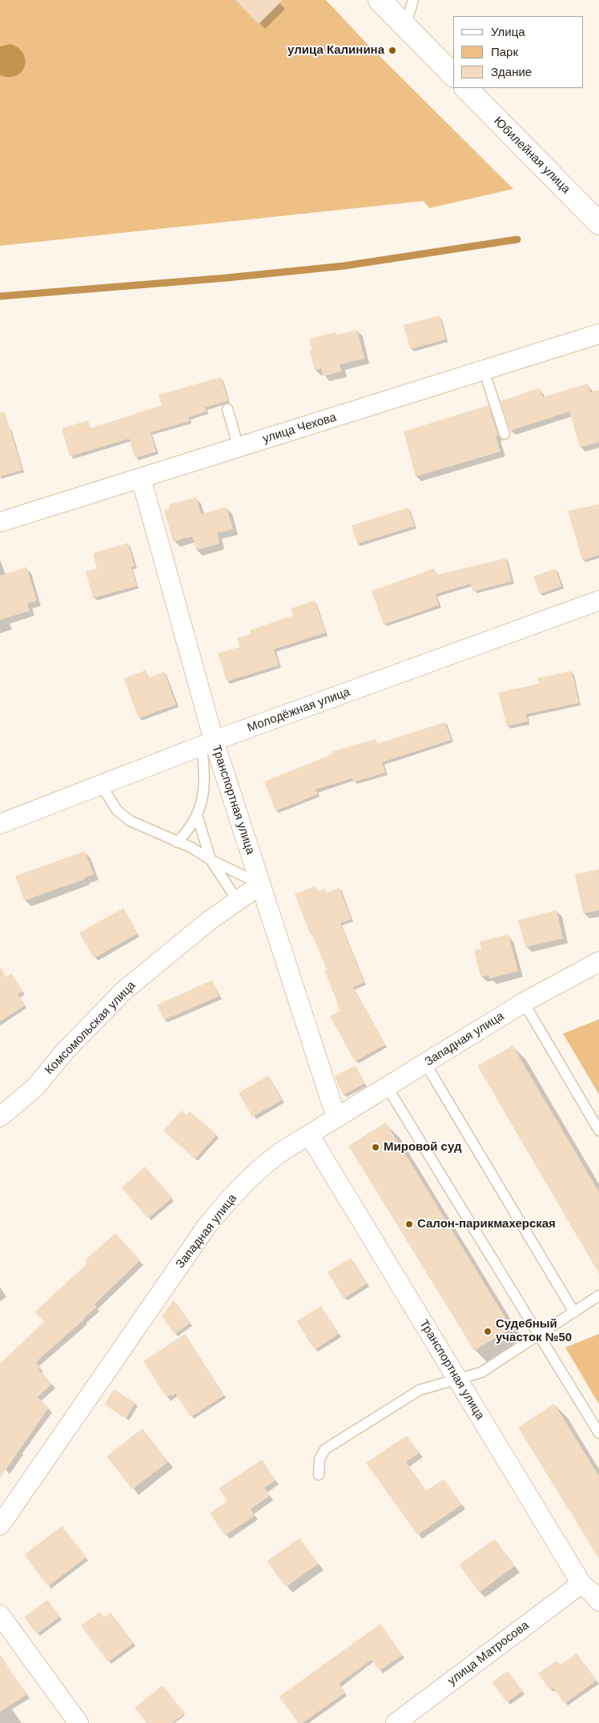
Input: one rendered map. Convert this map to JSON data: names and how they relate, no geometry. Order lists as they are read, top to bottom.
{
  "streets": {
    "main road": ["Юбилейная улица"],
    "street": [
      "улица Чехова",
      "Молодёжная улица",
      "Транспортная улица",
      "Комсомольская улица",
      "Западная улица",
      "улица Матросова"
    ]
  },
  "crossings": [
    ["улица Чехова", "Транспортная улица"],
    ["Молодёжная улица", "Транспортная улица"],
    ["Транспортная улица", "Комсомольская улица"],
    ["Транспортная улица", "Западная улица"],
    ["Транспортная улица", "улица Матросова"]
  ],
  "places": [
    "улица Калинина",
    "Мировой суд",
    "Салон-парикмахерская",
    "Судебный участок №50"
  ],
  "legend": ["Улица", "Парк", "Здание"]
}
